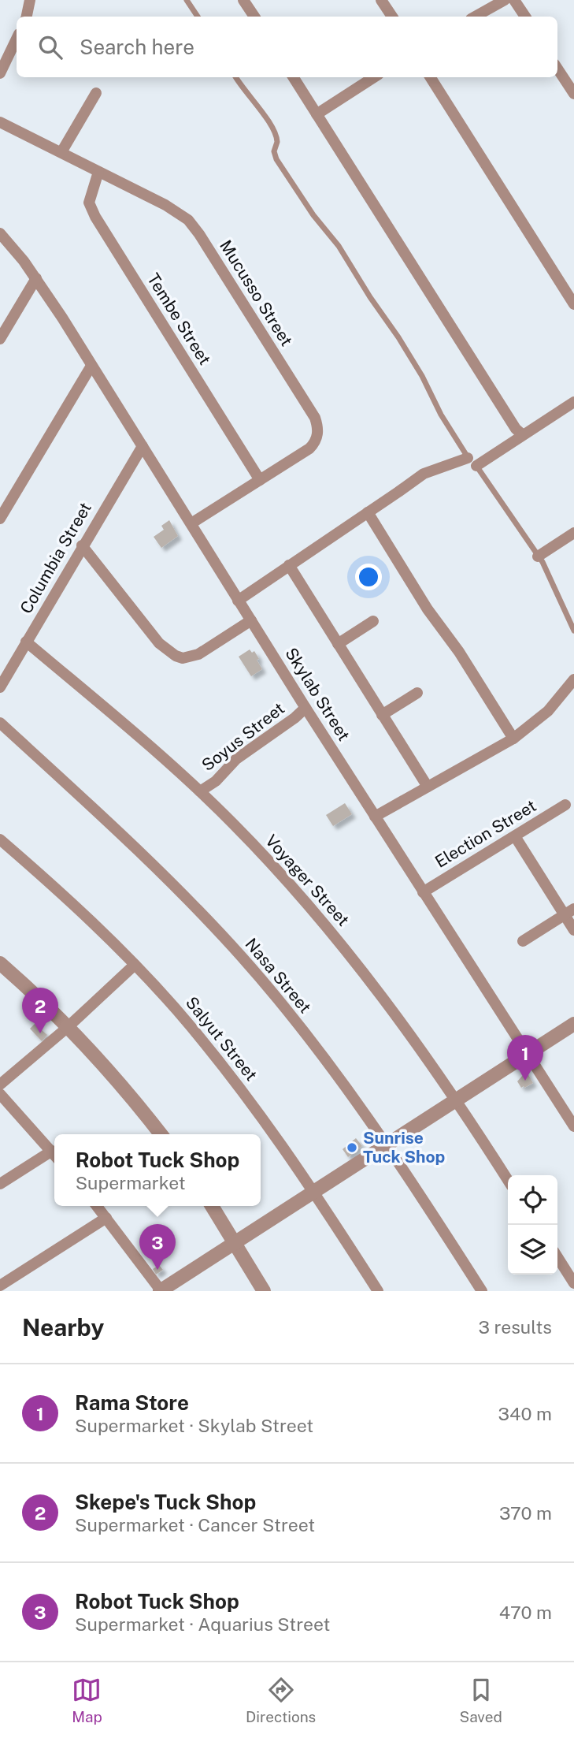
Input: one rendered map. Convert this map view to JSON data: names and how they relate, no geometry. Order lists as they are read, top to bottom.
{
  "streets": {
    "street": [
      "Mucusso Street",
      "Tembe Street",
      "Columbia Street",
      "Skylab Street",
      "Soyus Street",
      "Election Street",
      "Voyager Street",
      "Nasa Street",
      "Salyut Street"
    ]
  },
  "crossings": [
    ["Mucusso Street", "Tembe Street"],
    ["Mucusso Street", "Skylab Street"],
    ["Columbia Street", "Skylab Street"],
    ["Columbia Street", "Voyager Street"],
    ["Skylab Street", "Soyus Street"],
    ["Skylab Street", "Election Street"],
    ["Soyus Street", "Voyager Street"]
  ],
  "places": ["Sunrise Tuck Shop"],
  "page": {
    "search": "Search here",
    "pins": ["2", "1", "3"],
    "popup": ["Robot Tuck Shop", "Supermarket"],
    "heading": ["Nearby", "3 results"],
    "list": [
      {
        "mark": "1",
        "name": "Rama Store",
        "note": "Supermarket · Skylab Street",
        "value": "340 m"
      },
      {
        "mark": "2",
        "name": "Skepe's Tuck Shop",
        "note": "Supermarket · Cancer Street",
        "value": "370 m"
      },
      {
        "mark": "3",
        "name": "Robot Tuck Shop",
        "note": "Supermarket · Aquarius Street",
        "value": "470 m"
      }
    ],
    "nav": ["Map", "Directions", "Saved"]
  }
}
